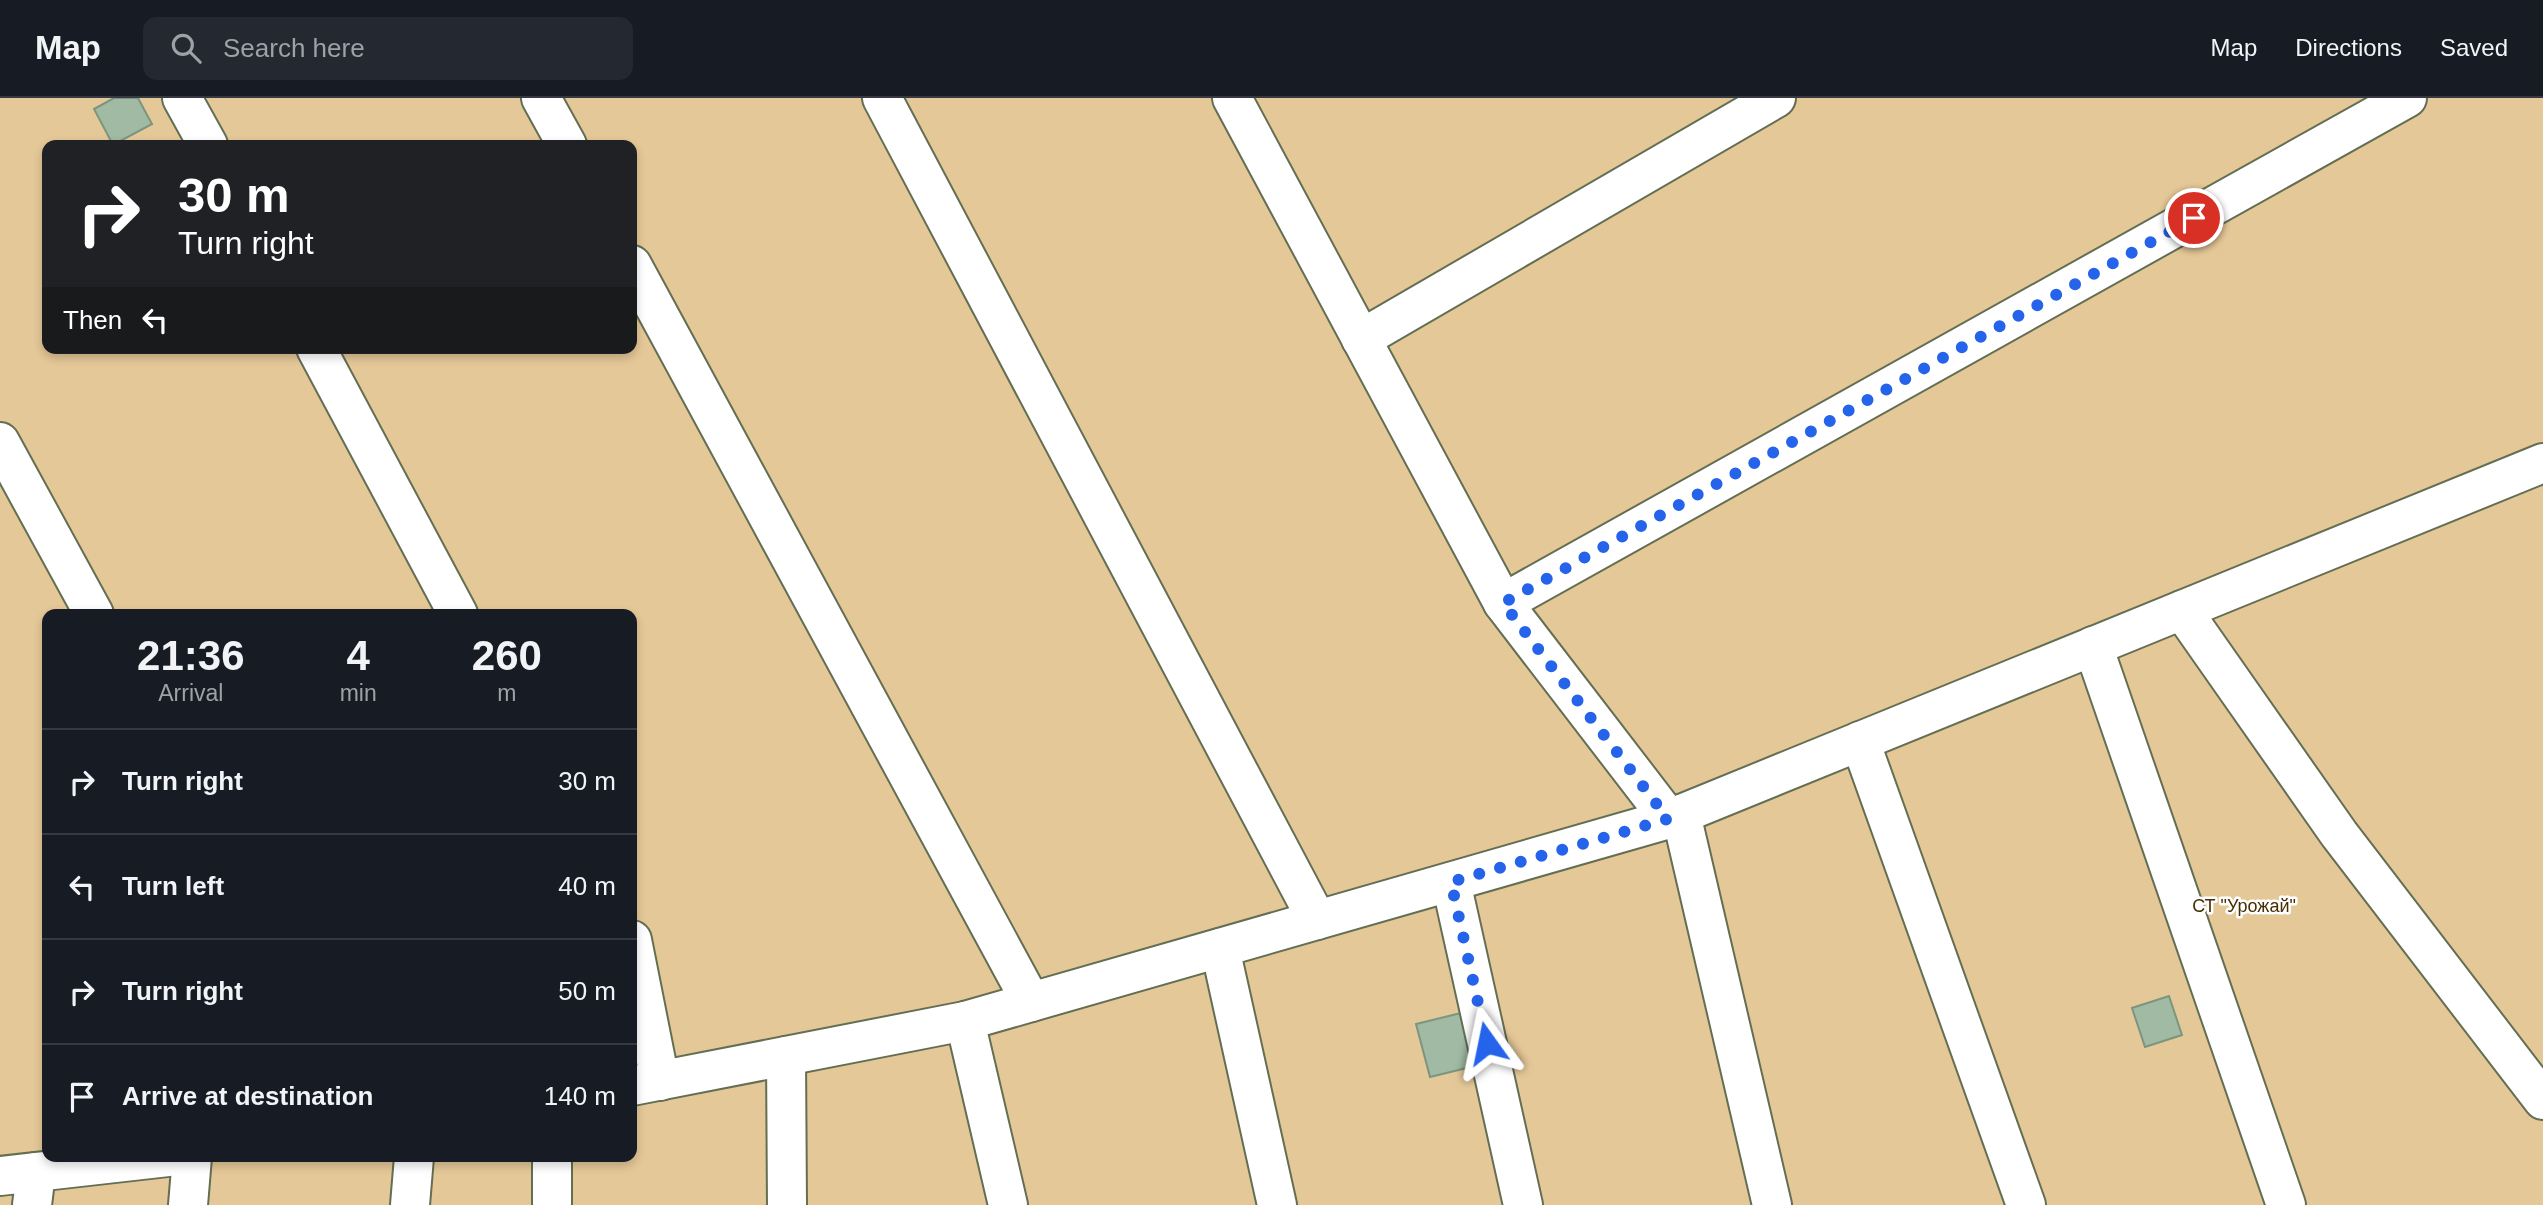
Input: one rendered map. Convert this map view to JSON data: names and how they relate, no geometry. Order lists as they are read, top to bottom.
{
  "parks": ["СТ \"Урожай\""],
  "page": {
    "header": "Map",
    "search": "Search here",
    "nav": ["Map", "Directions", "Saved"],
    "turn": ["30 m", "Turn right"],
    "then": "Then",
    "eta": [
      "21:36",
      "Arrival",
      "4",
      "min",
      "260",
      "m"
    ],
    "list": [
      {
        "name": "Turn right",
        "value": "30 m"
      },
      {
        "name": "Turn left",
        "value": "40 m"
      },
      {
        "name": "Turn right",
        "value": "50 m"
      },
      {
        "name": "Arrive at destination",
        "value": "140 m"
      }
    ]
  }
}
